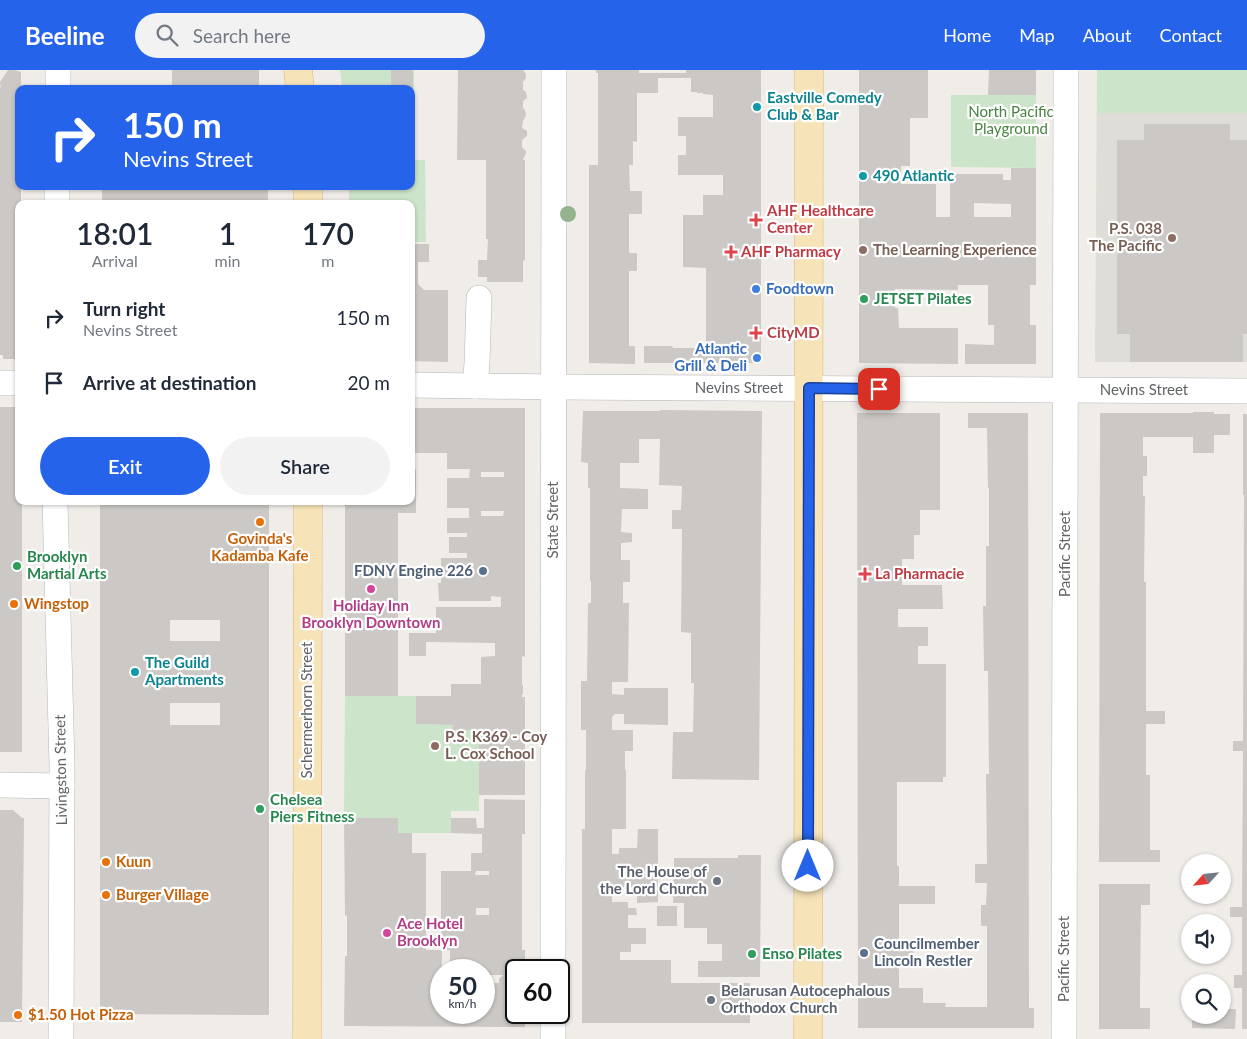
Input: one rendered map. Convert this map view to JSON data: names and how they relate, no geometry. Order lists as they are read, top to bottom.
{
  "streets": {
    "main road": ["Schermerhorn Street"],
    "street": [
      "Nevins Street",
      "State Street",
      "Pacific Street",
      "Livingston Street"
    ]
  },
  "crossings": [
    ["Nevins Street", "State Street"],
    ["Nevins Street", "Pacific Street"]
  ],
  "parks": ["North Pacific Playground"],
  "places": {
    "other": [
      "Eastville Comedy Club & Bar",
      "490 Atlantic",
      "P.S. 038 The Pacific",
      "The Learning Experience",
      "Foodtown",
      "JETSET Pilates",
      "Atlantic Grill & Deli",
      "Govinda's Kadamba Kafe",
      "Brooklyn Martial Arts",
      "FDNY Engine 226",
      "Holiday Inn Brooklyn Downtown",
      "Wingstop",
      "The Guild Apartments",
      "P.S. K369 - Coy L. Cox School",
      "Chelsea Piers Fitness",
      "Kuun",
      "The House of the Lord Church",
      "Burger Village",
      "Ace Hotel Brooklyn",
      "Councilmember Lincoln Restler",
      "Enso Pilates",
      "Belarusan Autocephalous Orthodox Church",
      "$1.50 Hot Pizza"
    ],
    "health": [
      "AHF Healthcare Center",
      "AHF Pharmacy",
      "CityMD",
      "La Pharmacie"
    ]
  },
  "north": "bottom left",
  "page": {
    "header": "Beeline",
    "search": "Search here",
    "nav": [
      "Home",
      "Map",
      "About",
      "Contact"
    ],
    "turn": ["150 m", "Nevins Street"],
    "eta": [
      "18:01",
      "Arrival",
      "1",
      "min",
      "170",
      "m"
    ],
    "list": [
      {
        "name": "Turn right",
        "note": "Nevins Street",
        "value": "150 m"
      },
      {
        "name": "Arrive at destination",
        "value": "20 m"
      }
    ],
    "buttons": ["Exit", "Share"],
    "speed": "50 km/h",
    "limit": "60"
  }
}
